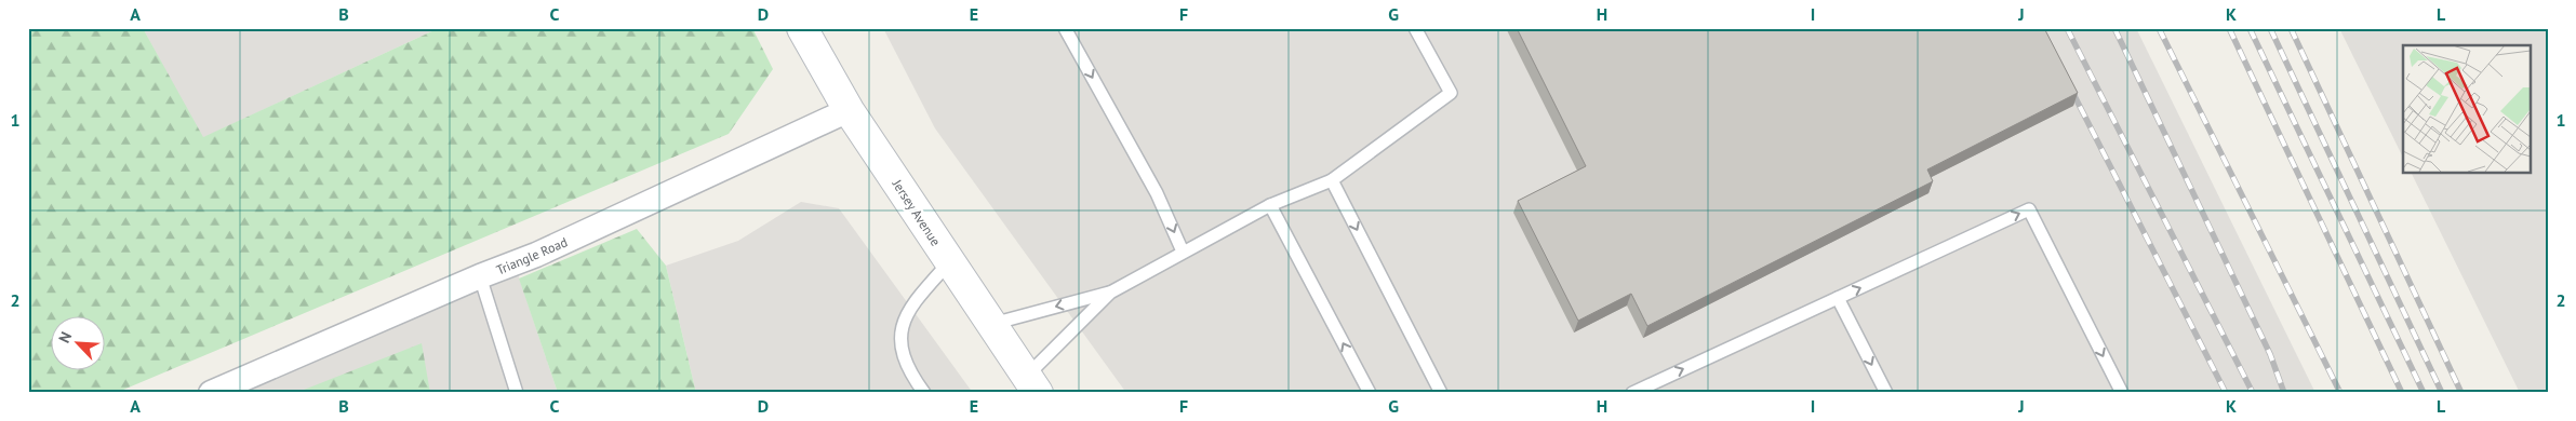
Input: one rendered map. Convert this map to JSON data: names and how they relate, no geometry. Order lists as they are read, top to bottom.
{
  "streets": {
    "street": ["Jersey Avenue", "Triangle Road"]
  },
  "crossings": [
    ["Jersey Avenue", "Triangle Road"]
  ],
  "north": "top left",
  "grid": {
    "columns": [
      "A",
      "B",
      "C",
      "D",
      "E",
      "F",
      "G",
      "H",
      "I",
      "J",
      "K",
      "L"
    ],
    "rows": ["1", "2"]
  }
}
